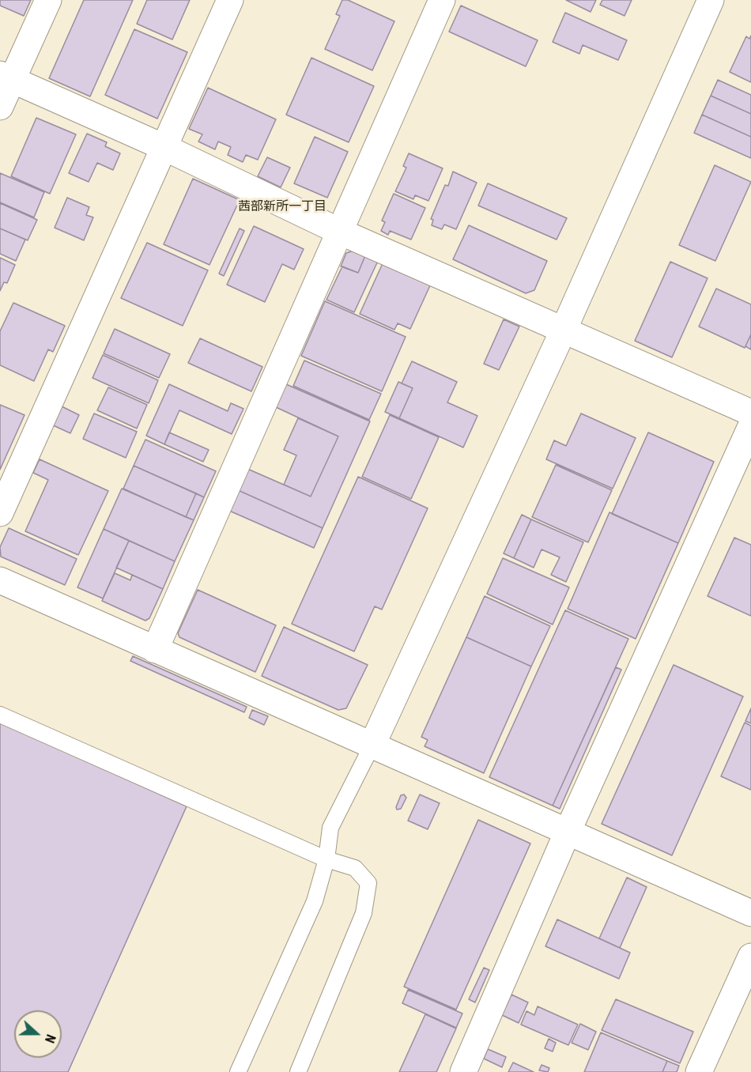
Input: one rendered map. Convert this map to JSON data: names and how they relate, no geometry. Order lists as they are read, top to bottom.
{
  "districts": ["茜部新所一丁目"],
  "north": "right"
}
